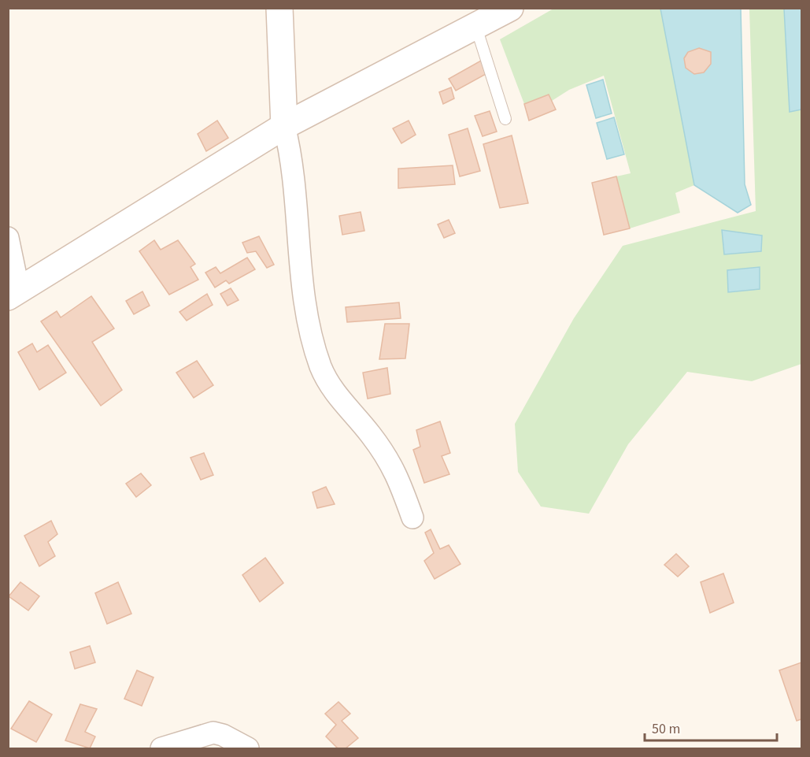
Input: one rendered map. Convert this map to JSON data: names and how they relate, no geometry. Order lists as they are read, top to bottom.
{
  "scale_bar": "50 m"
}
